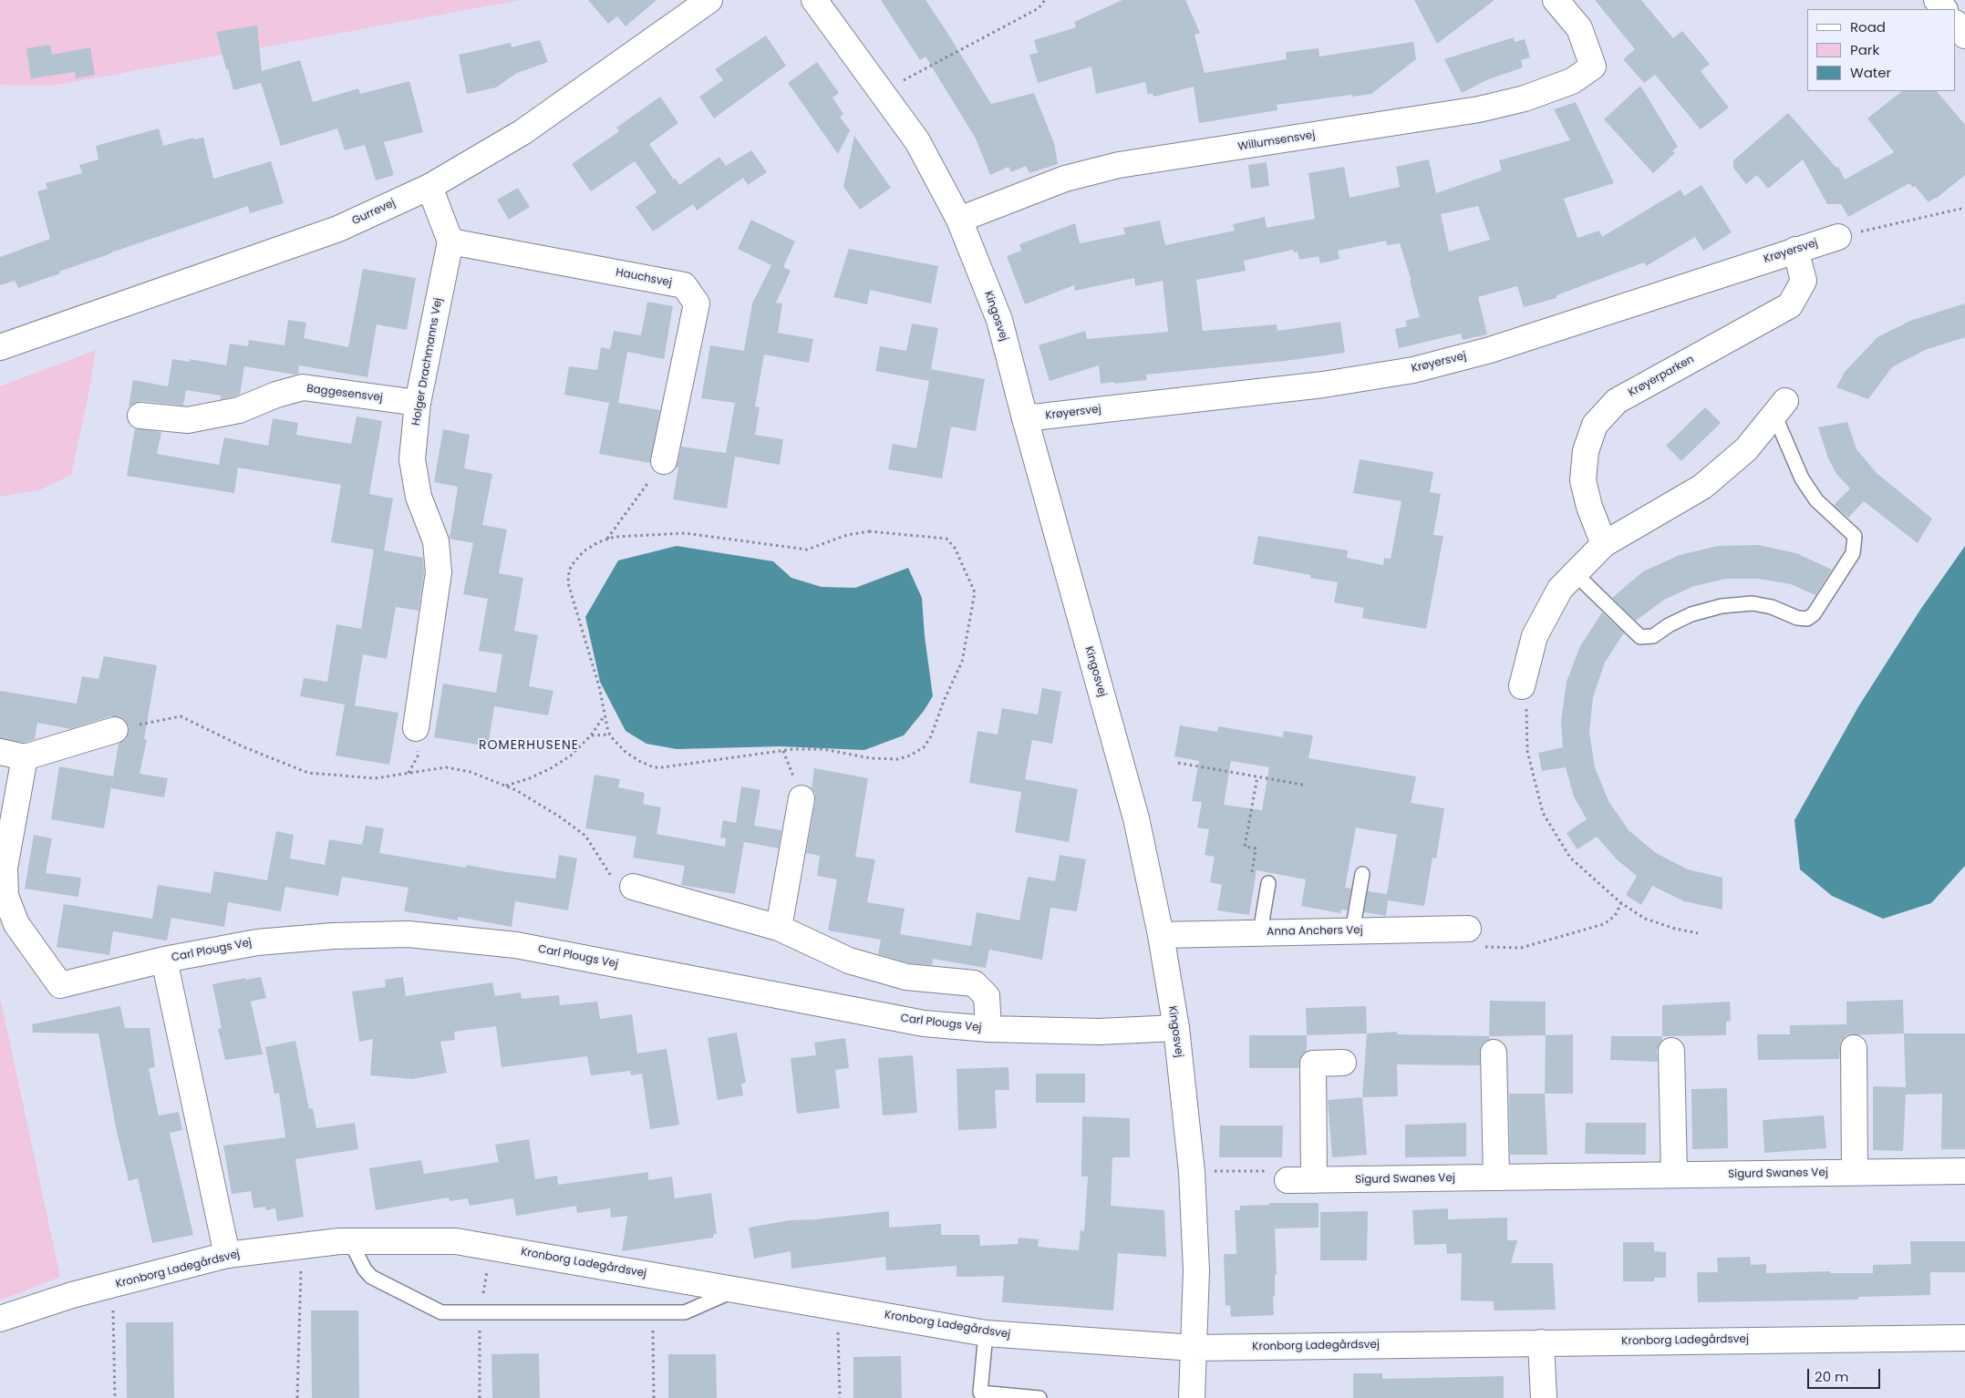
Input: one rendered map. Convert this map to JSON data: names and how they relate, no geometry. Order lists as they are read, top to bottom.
{
  "streets": {
    "street": [
      "Willumsensvej",
      "Gurrevej",
      "Krøyersvej",
      "Hauchsvej",
      "Kingosvej",
      "Holger Drachmanns Vej",
      "Krøyerparken",
      "Baggesensvej",
      "Anna Anchers Vej",
      "Carl Plougs Vej",
      "Sigurd Swanes Vej",
      "Kronborg Ladegårdsvej"
    ]
  },
  "crossings": [
    ["Willumsensvej", "Kingosvej"],
    ["Krøyersvej", "Kingosvej"],
    ["Krøyersvej", "Krøyerparken"],
    ["Hauchsvej", "Holger Drachmanns Vej"],
    ["Kingosvej", "Anna Anchers Vej"],
    ["Kingosvej", "Carl Plougs Vej"],
    ["Kingosvej", "Kronborg Ladegårdsvej"],
    ["Holger Drachmanns Vej", "Baggesensvej"],
    ["Carl Plougs Vej", "Kronborg Ladegårdsvej"]
  ],
  "districts": ["ROMERHUSENE"],
  "legend": ["Road", "Park", "Water"],
  "scale_bar": "20 m"
}
